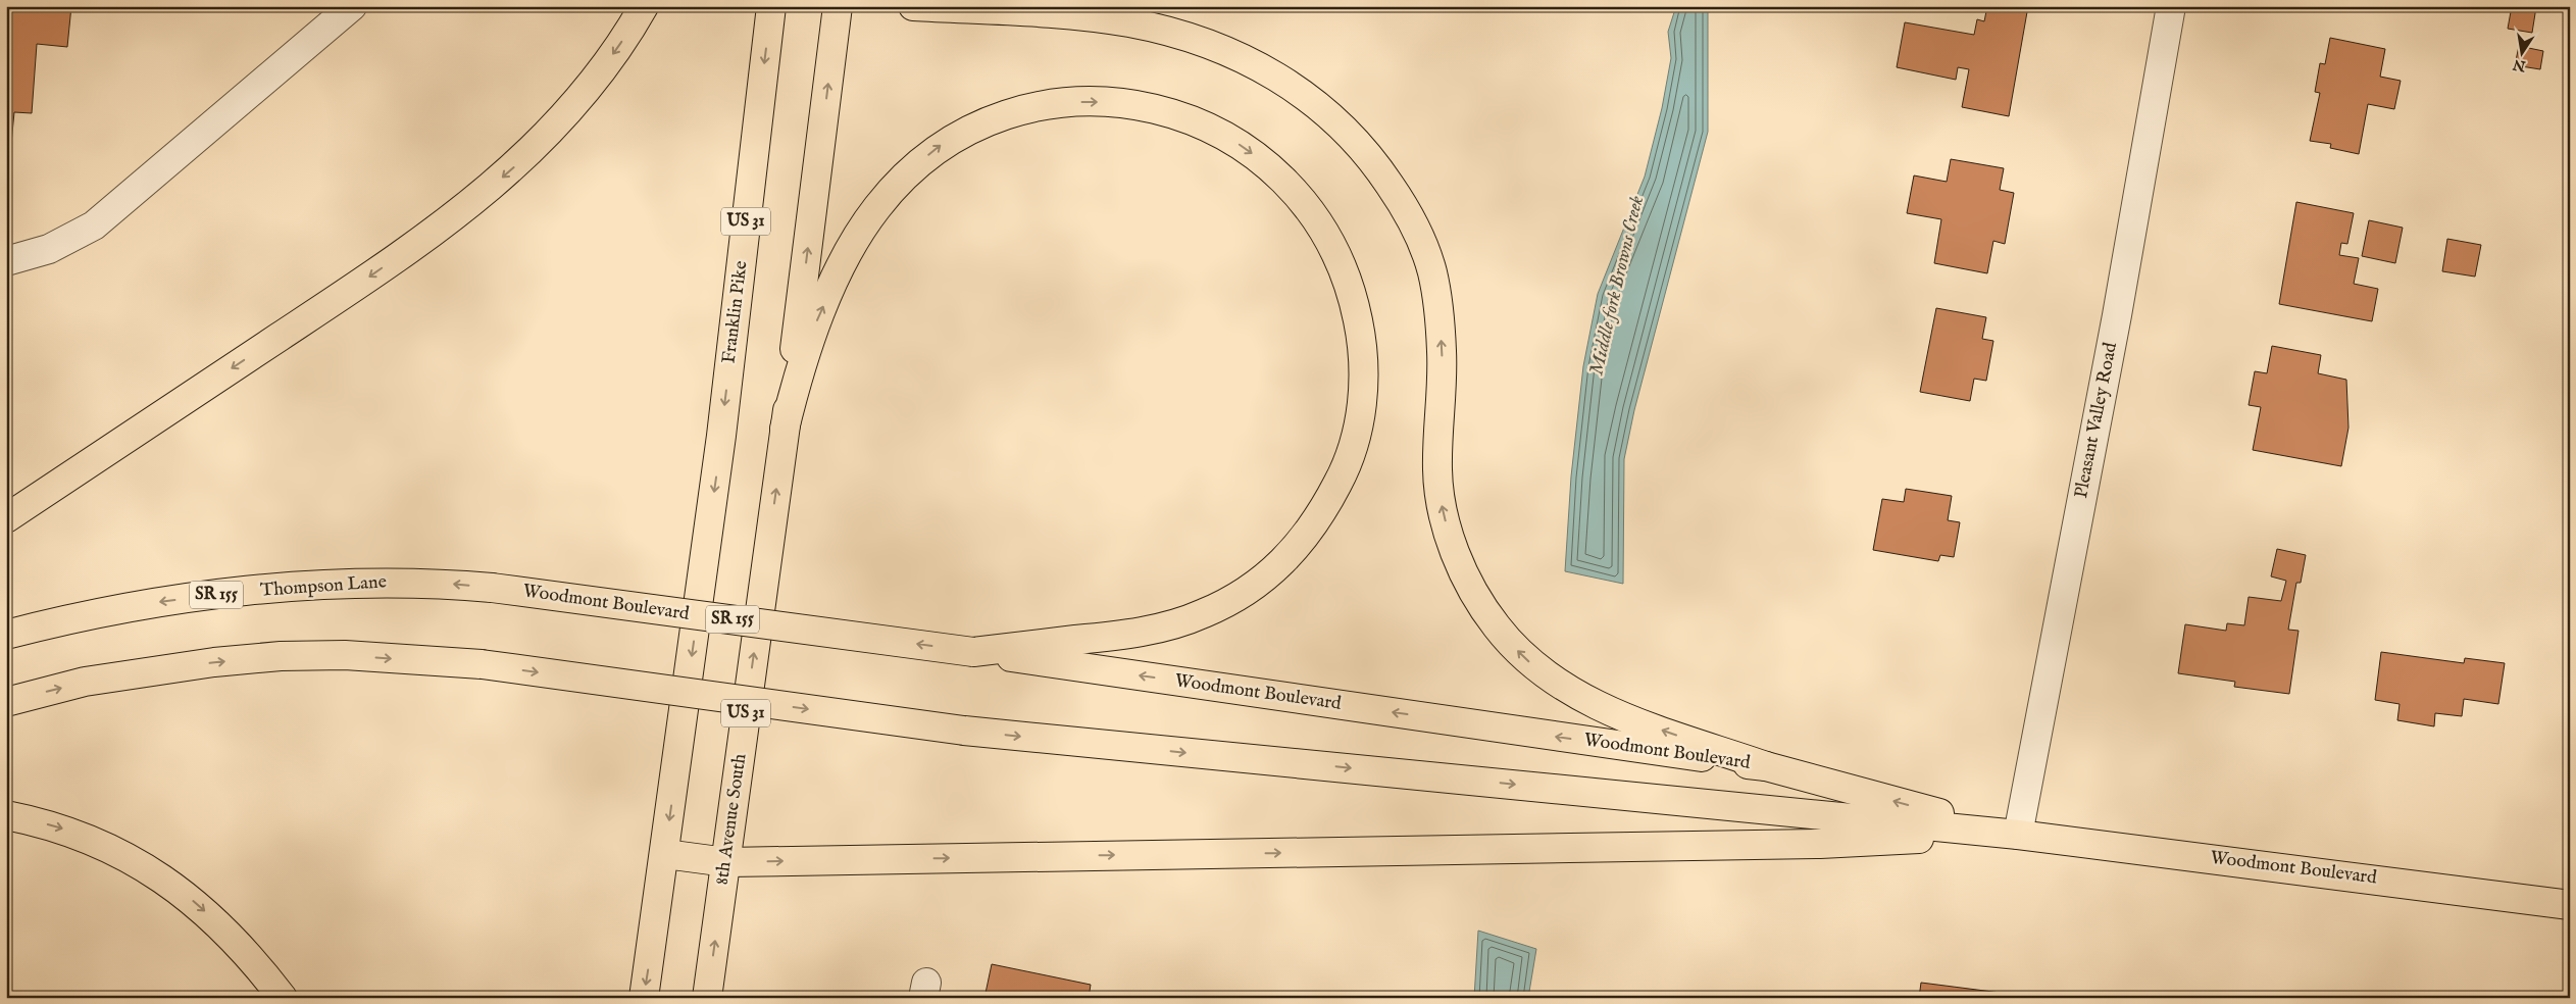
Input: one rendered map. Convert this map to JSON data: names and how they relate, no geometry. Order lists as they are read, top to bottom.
{
  "streets": {
    "main road": [
      "US 31",
      "Franklin Pike",
      "Thompson Lane",
      "SR 155",
      "Woodmont Boulevard",
      "8th Avenue South"
    ],
    "street": ["Pleasant Valley Road"]
  },
  "crossings": [
    ["US 31", "Franklin Pike"],
    ["US 31", "8th Avenue South"],
    ["Pleasant Valley Road", "Woodmont Boulevard"],
    ["Thompson Lane", "Woodmont Boulevard"]
  ],
  "one_way": ["Thompson Lane", "8th Avenue South"],
  "water": ["Middle fork Browns Creek"],
  "north": "bottom"
}
